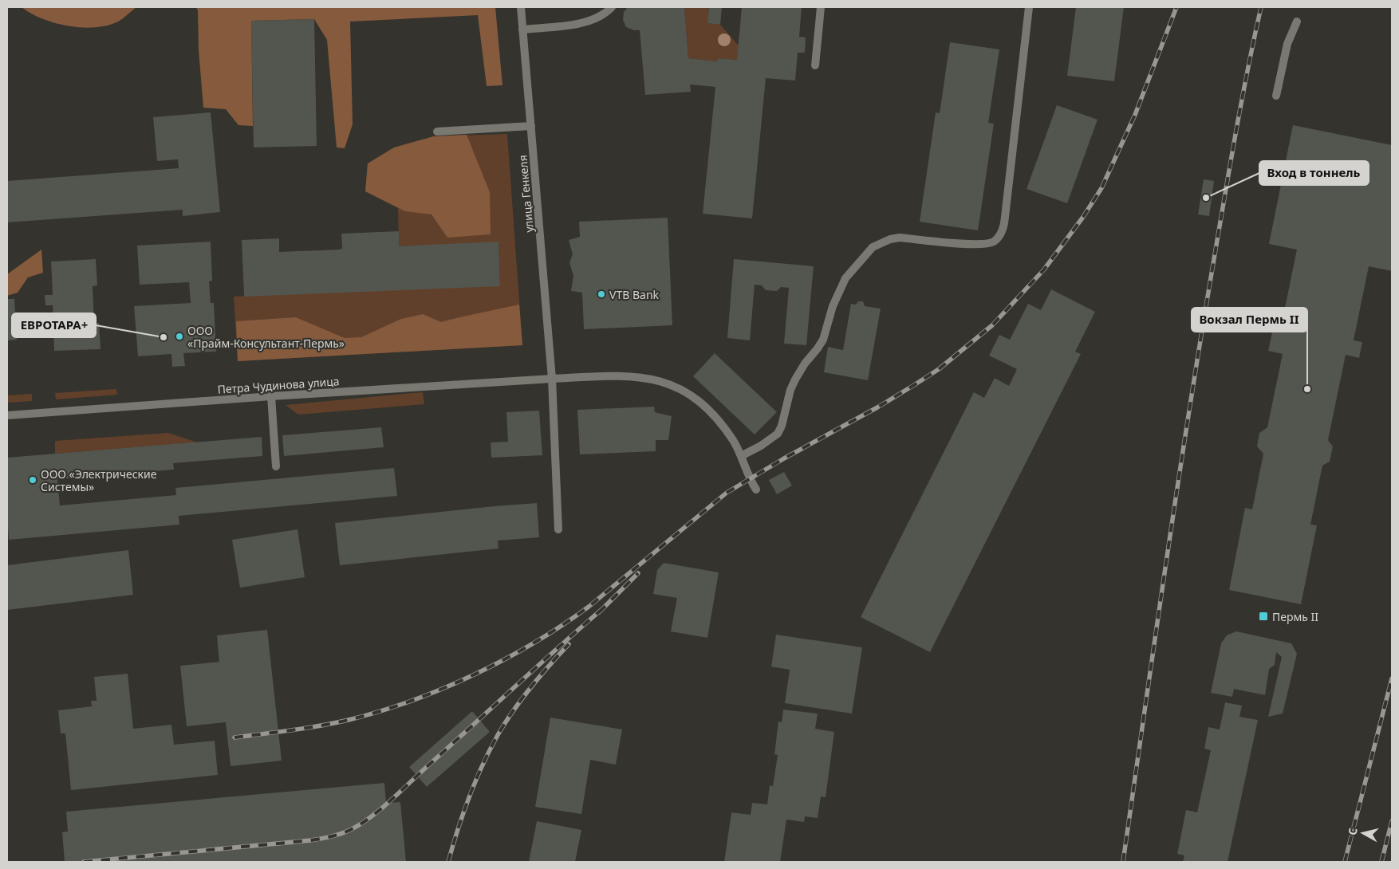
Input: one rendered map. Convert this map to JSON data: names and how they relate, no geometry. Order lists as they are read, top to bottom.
{
  "streets": {
    "street": ["улица Генкеля", "Петра Чудинова улица"]
  },
  "crossings": [
    ["улица Генкеля", "Петра Чудинова улица"]
  ],
  "places": {
    "other": [
      "Вход в тоннель",
      "VTB Bank",
      "ООО «Прайм-Консультант-Пермь»",
      "ЕВРОТАРА+",
      "Вокзал Пермь II",
      "ООО «Электрические Системы»"
    ],
    "transit": ["Пермь II"]
  },
  "north": "left"
}
